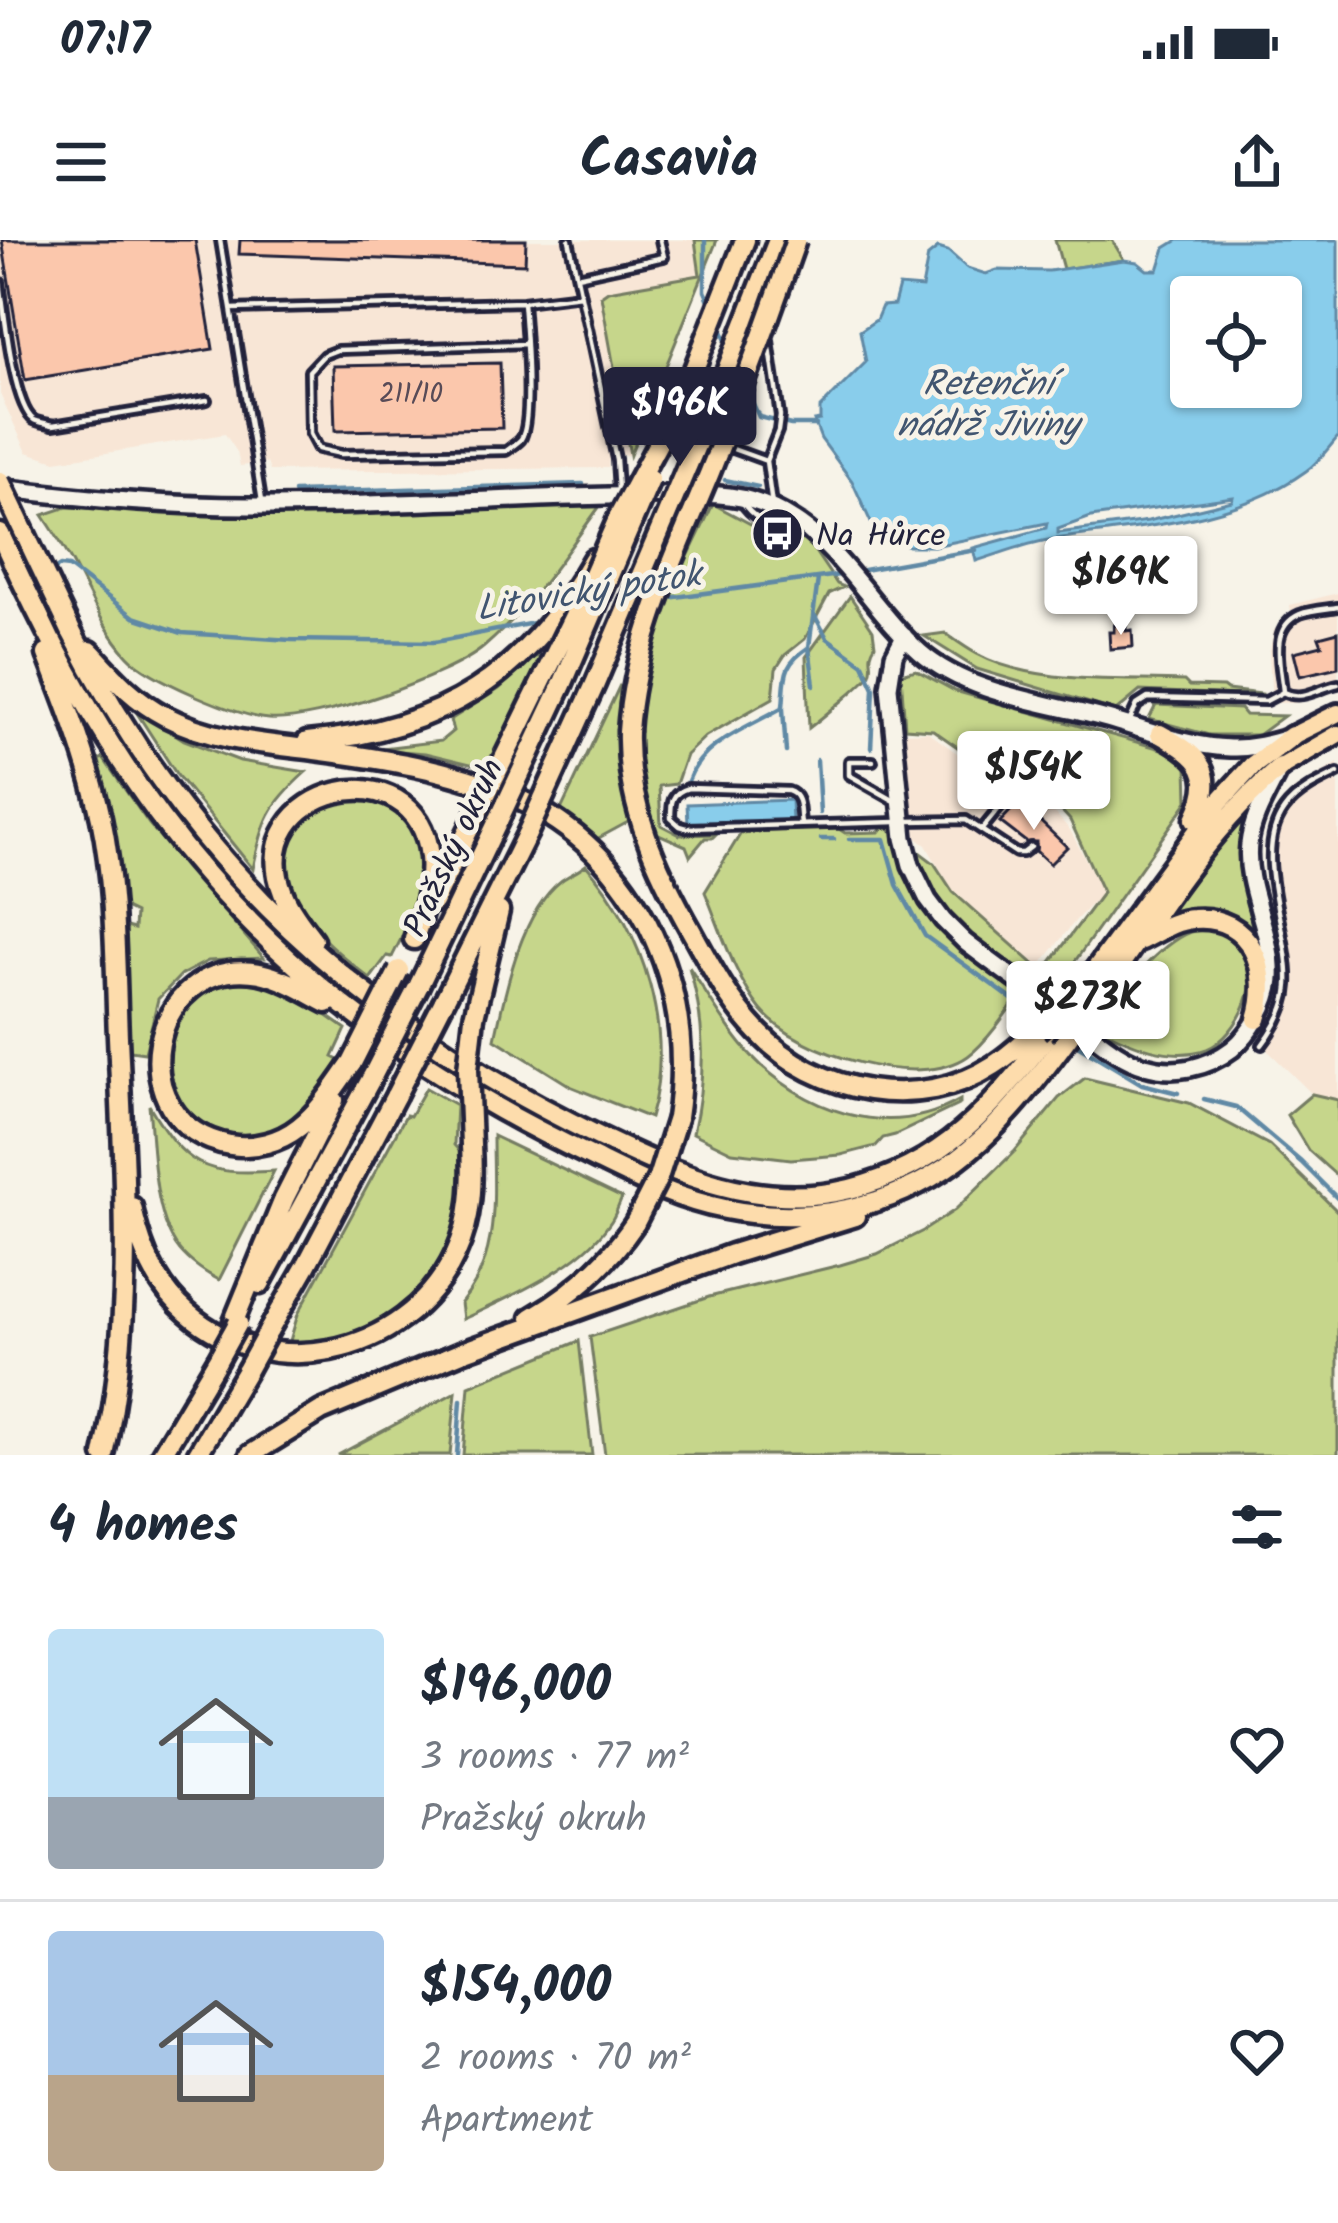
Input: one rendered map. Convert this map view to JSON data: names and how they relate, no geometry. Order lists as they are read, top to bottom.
{
  "streets": {
    "highway": ["Pražský okruh"]
  },
  "water": ["Retenční nádrž Jiviny", "Litovický potok"],
  "places": {
    "bus stop": ["Na Hůrce"]
  },
  "house_numbers": ["211/10"],
  "page": {
    "status": "07:17",
    "header": "Casavia",
    "price": [
      "$196K",
      "$169K",
      "$154K",
      "$273K"
    ],
    "heading": "4 homes",
    "list": [
      {
        "name": "$196,000",
        "note": "3 rooms · 77 m² · Pražský okruh"
      },
      {
        "name": "$154,000",
        "note": "2 rooms · 70 m² · Apartment"
      }
    ]
  }
}
